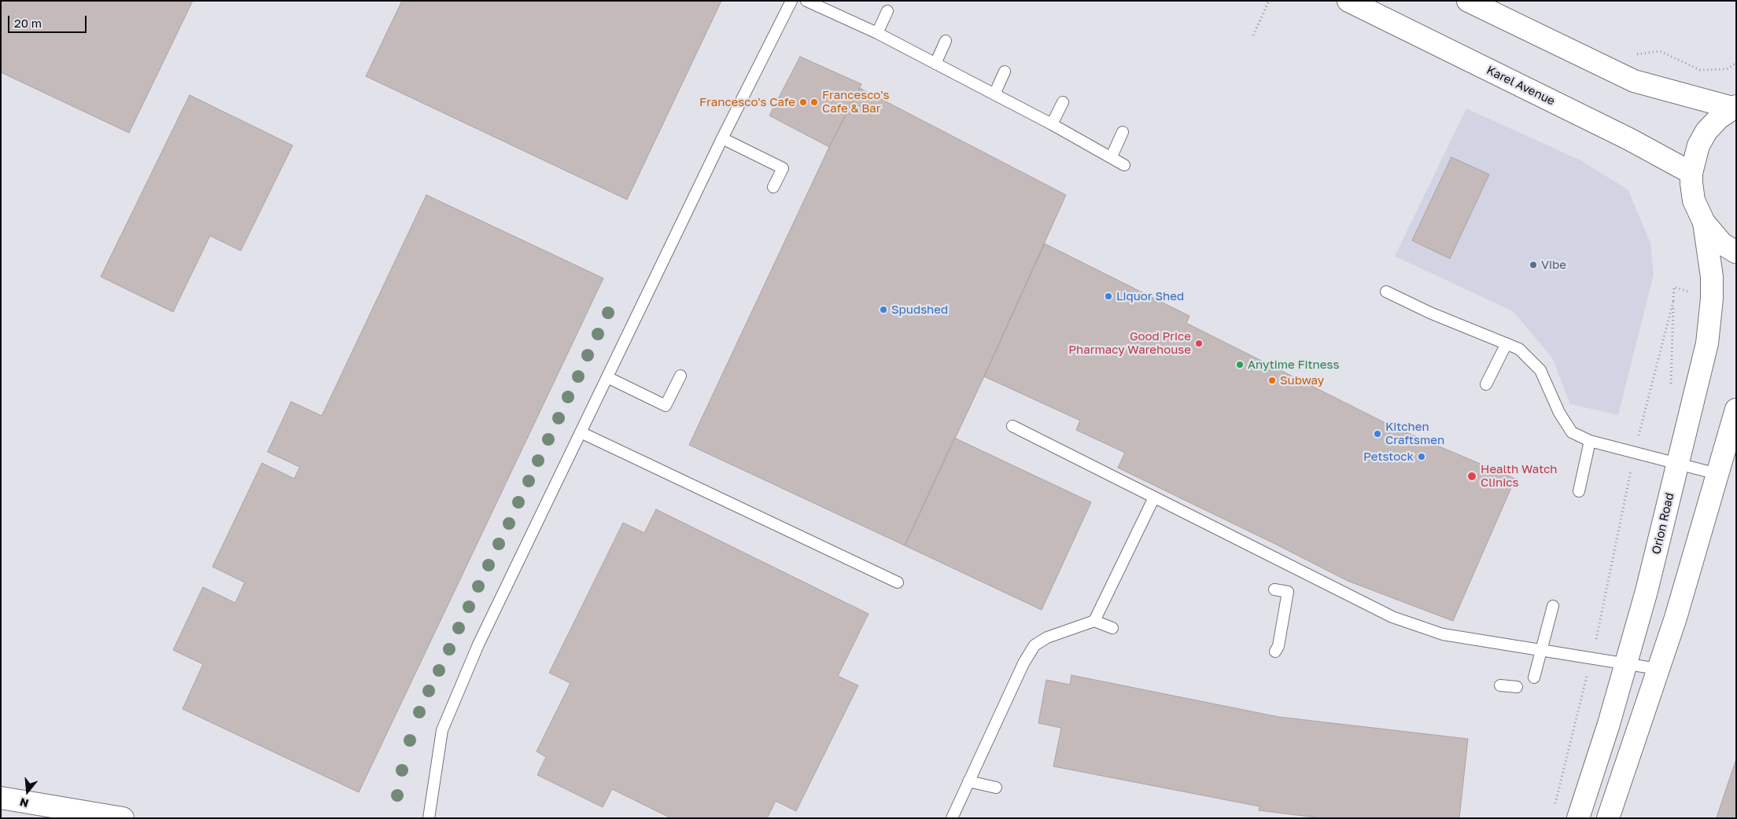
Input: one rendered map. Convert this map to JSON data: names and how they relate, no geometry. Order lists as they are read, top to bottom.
{
  "streets": {
    "street": ["Karel Avenue", "Orion Road"]
  },
  "places": [
    "Francesco's Cafe",
    "Francesco's Cafe & Bar",
    "Vibe",
    "Liquor Shed",
    "Spudshed",
    "Good Price Pharmacy Warehouse",
    "Anytime Fitness",
    "Subway",
    "Kitchen Craftsmen",
    "Petstock",
    "Health Watch Clinics"
  ],
  "scale_bar": "20 m",
  "north": "bottom"
}
